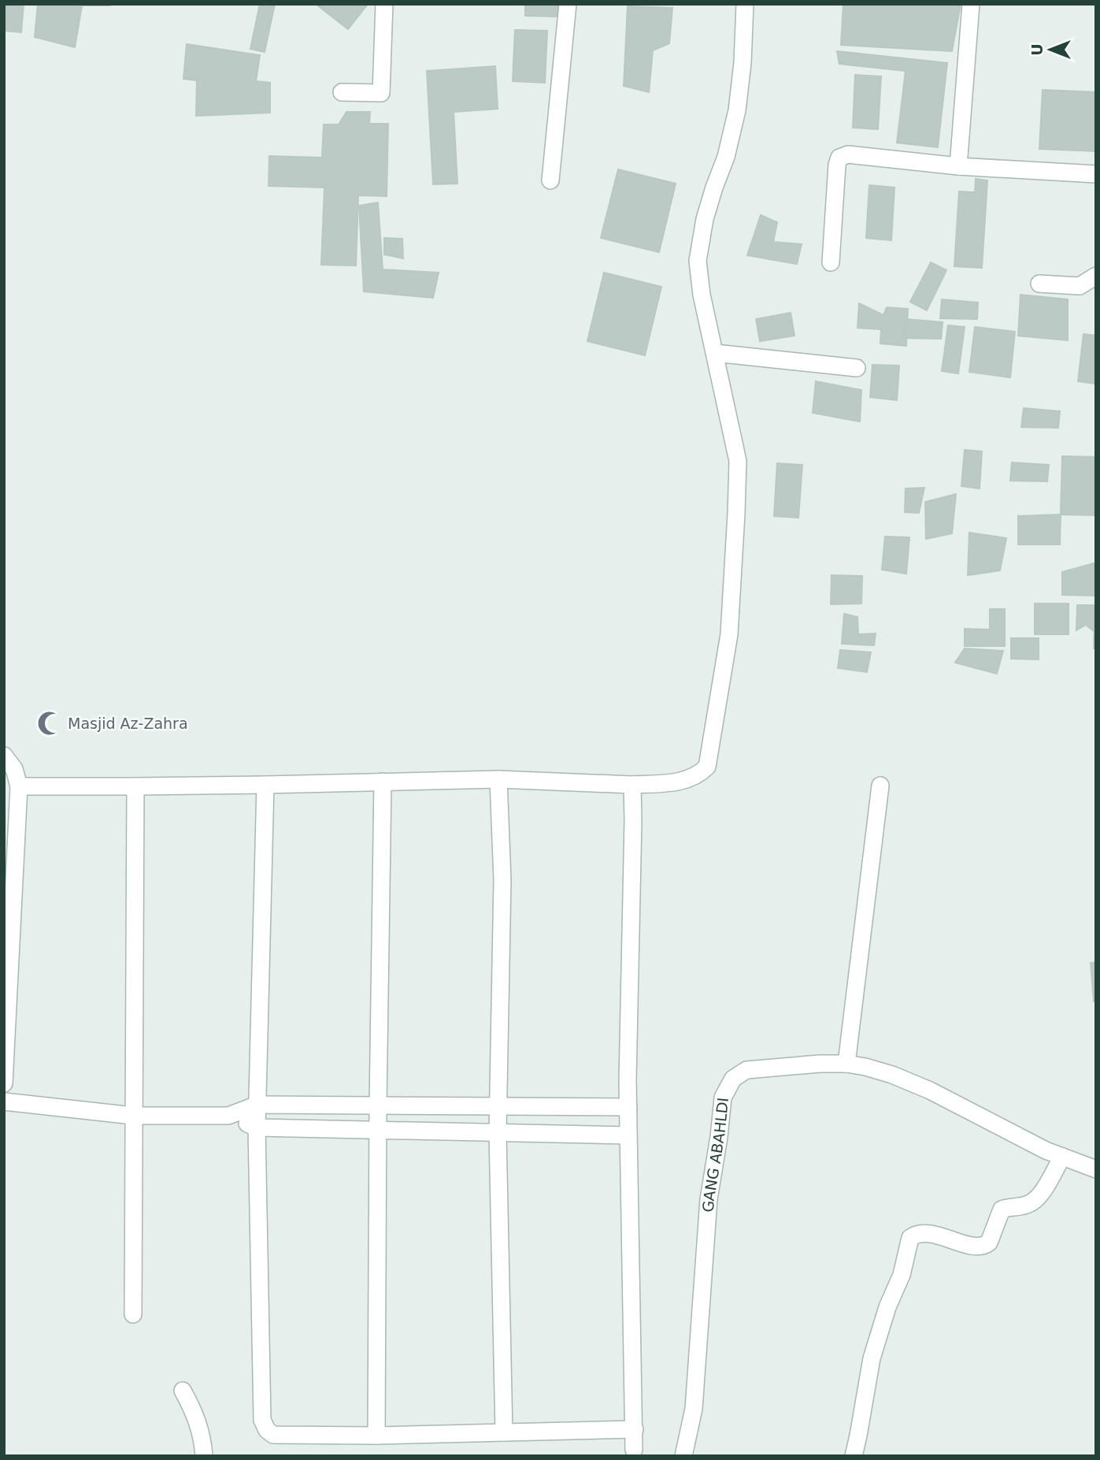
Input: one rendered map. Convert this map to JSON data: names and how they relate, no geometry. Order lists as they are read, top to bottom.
{
  "streets": {
    "street": ["GANG ABAHLDI"]
  },
  "places": {
    "mosque": ["Masjid Az-Zahra"]
  },
  "north": "left"
}
